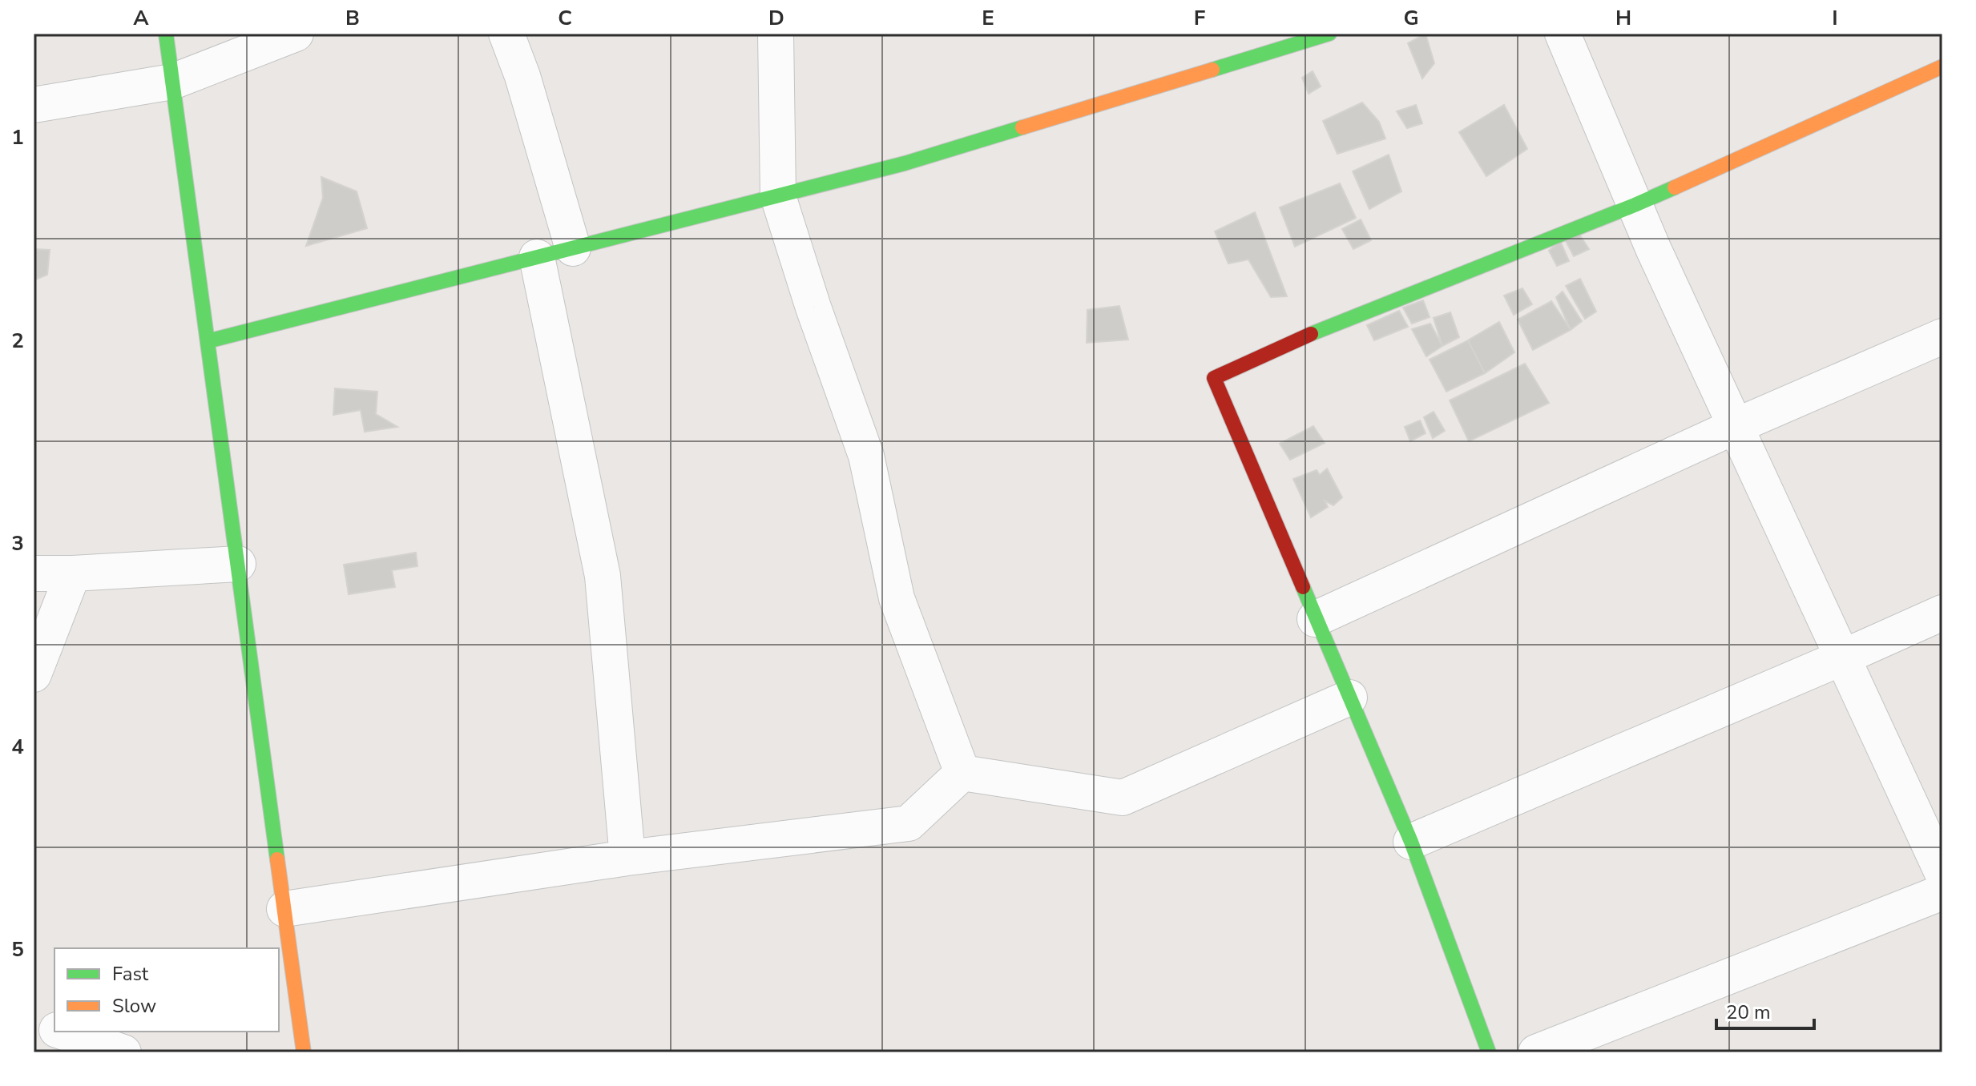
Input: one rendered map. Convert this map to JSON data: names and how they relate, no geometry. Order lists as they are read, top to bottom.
{
  "legend": ["Fast", "Slow"],
  "scale_bar": "20 m",
  "grid": {
    "columns": [
      "A",
      "B",
      "C",
      "D",
      "E",
      "F",
      "G",
      "H",
      "I"
    ],
    "rows": [
      "1",
      "2",
      "3",
      "4",
      "5"
    ]
  }
}
